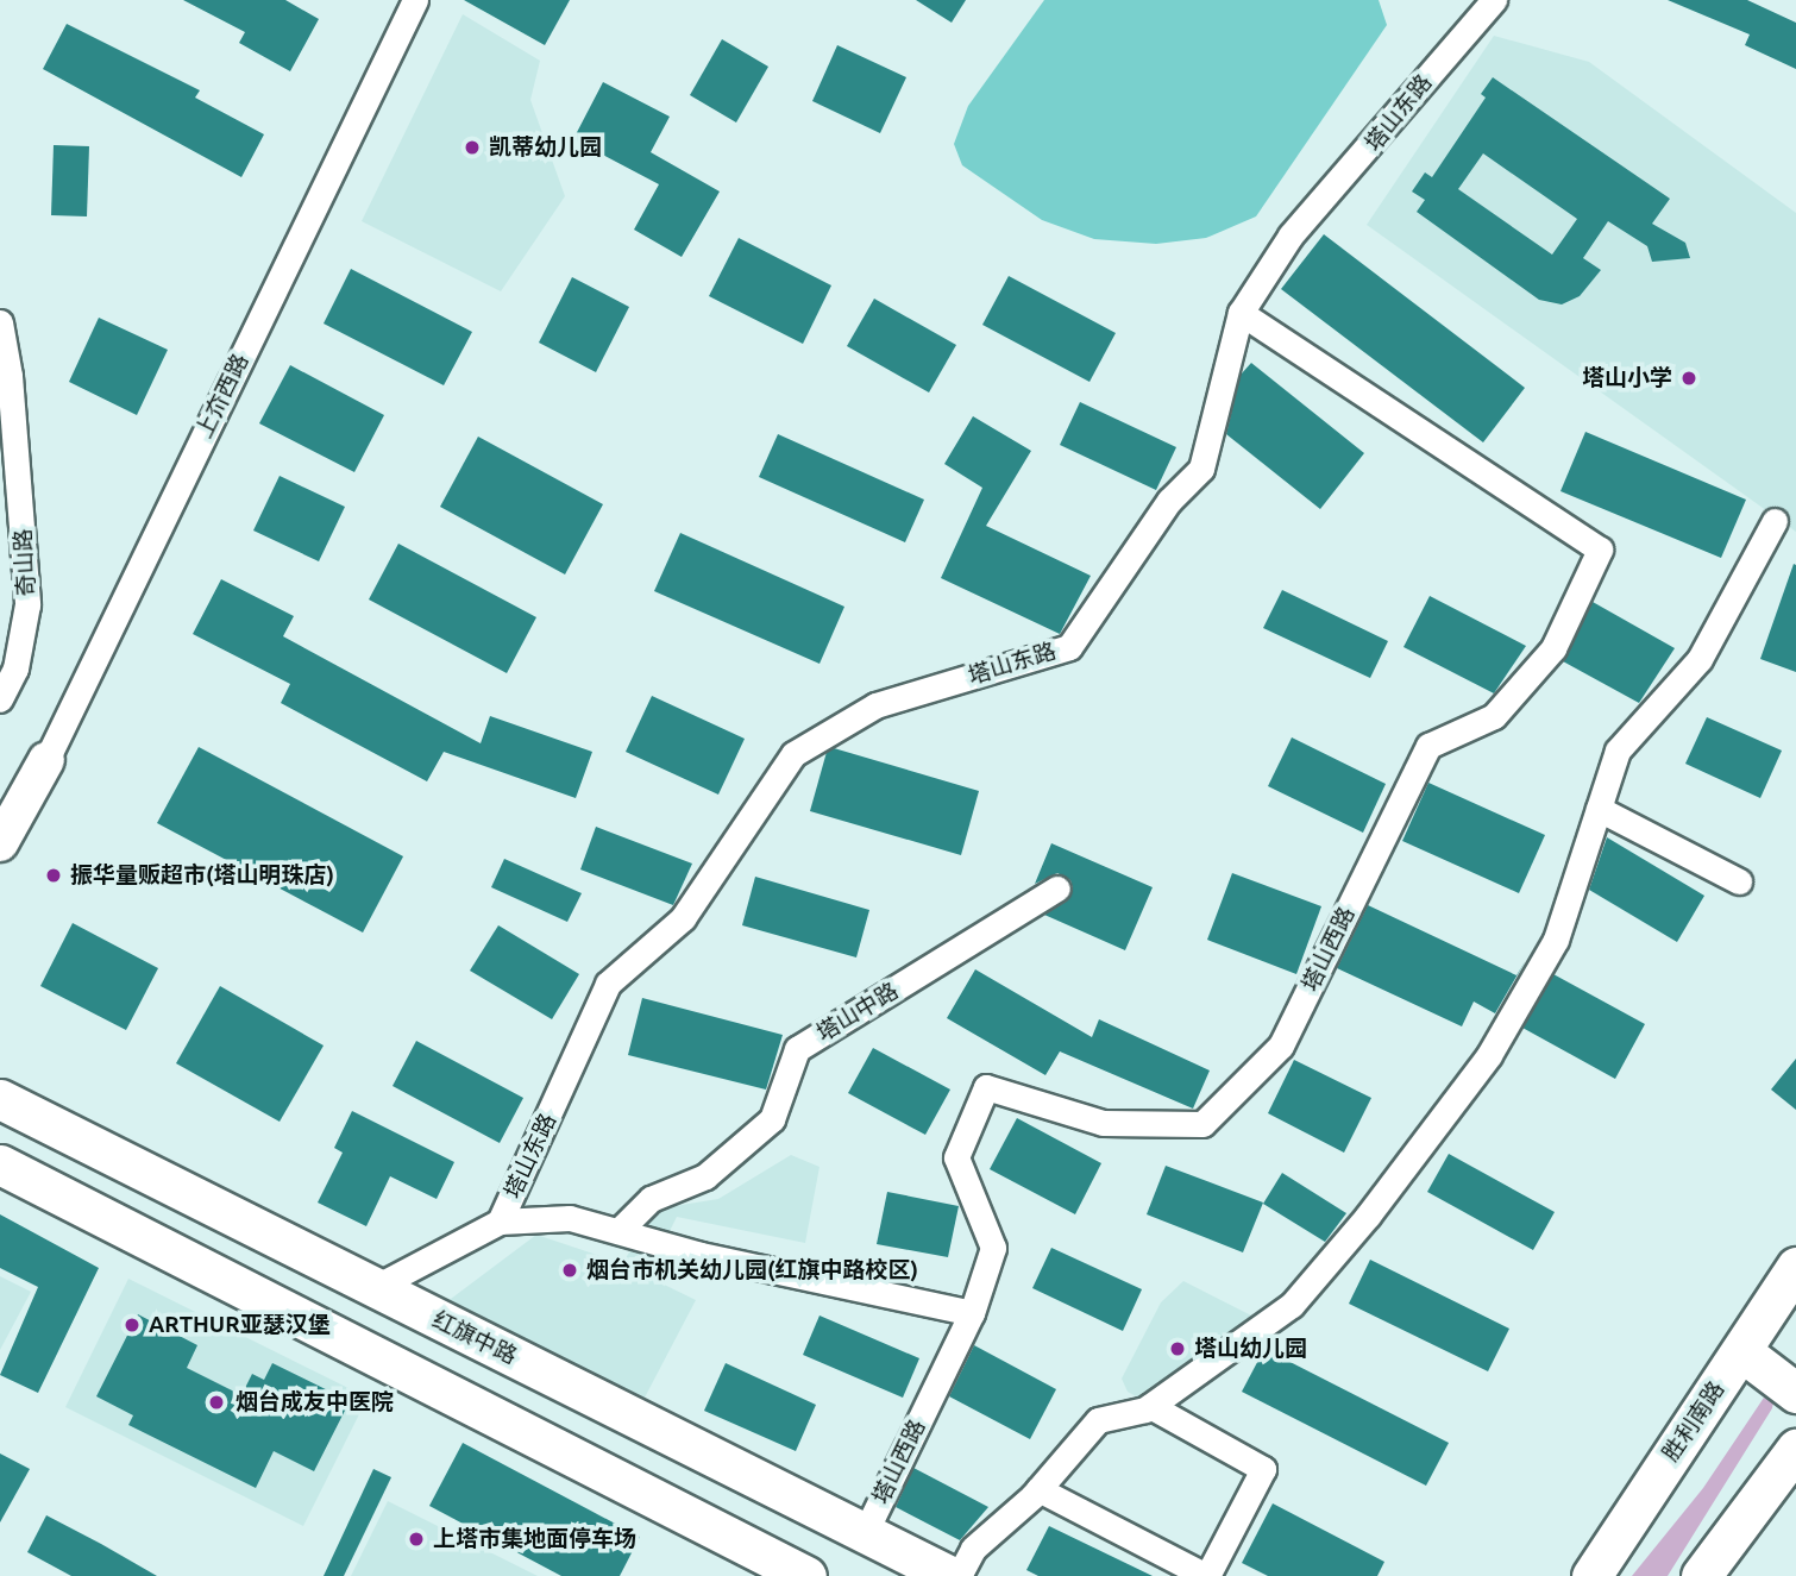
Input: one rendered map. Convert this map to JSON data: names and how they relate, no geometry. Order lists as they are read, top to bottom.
{
  "streets": {
    "main road": ["红旗中路", "胜利南路"],
    "street": [
      "塔山东路",
      "上夼西路",
      "奇山路",
      "塔山西路",
      "塔山中路"
    ]
  },
  "crossings": [
    ["塔山东路", "塔山西路"],
    ["塔山西路", "红旗中路"]
  ],
  "places": [
    "凯蒂幼儿园",
    "塔山小学",
    "振华量贩超市(塔山明珠店)",
    "烟台市机关幼儿园(红旗中路校区)",
    "ARTHUR亚瑟汉堡",
    "塔山幼儿园",
    "烟台成友中医院",
    "上塔市集地面停车场"
  ]
}
